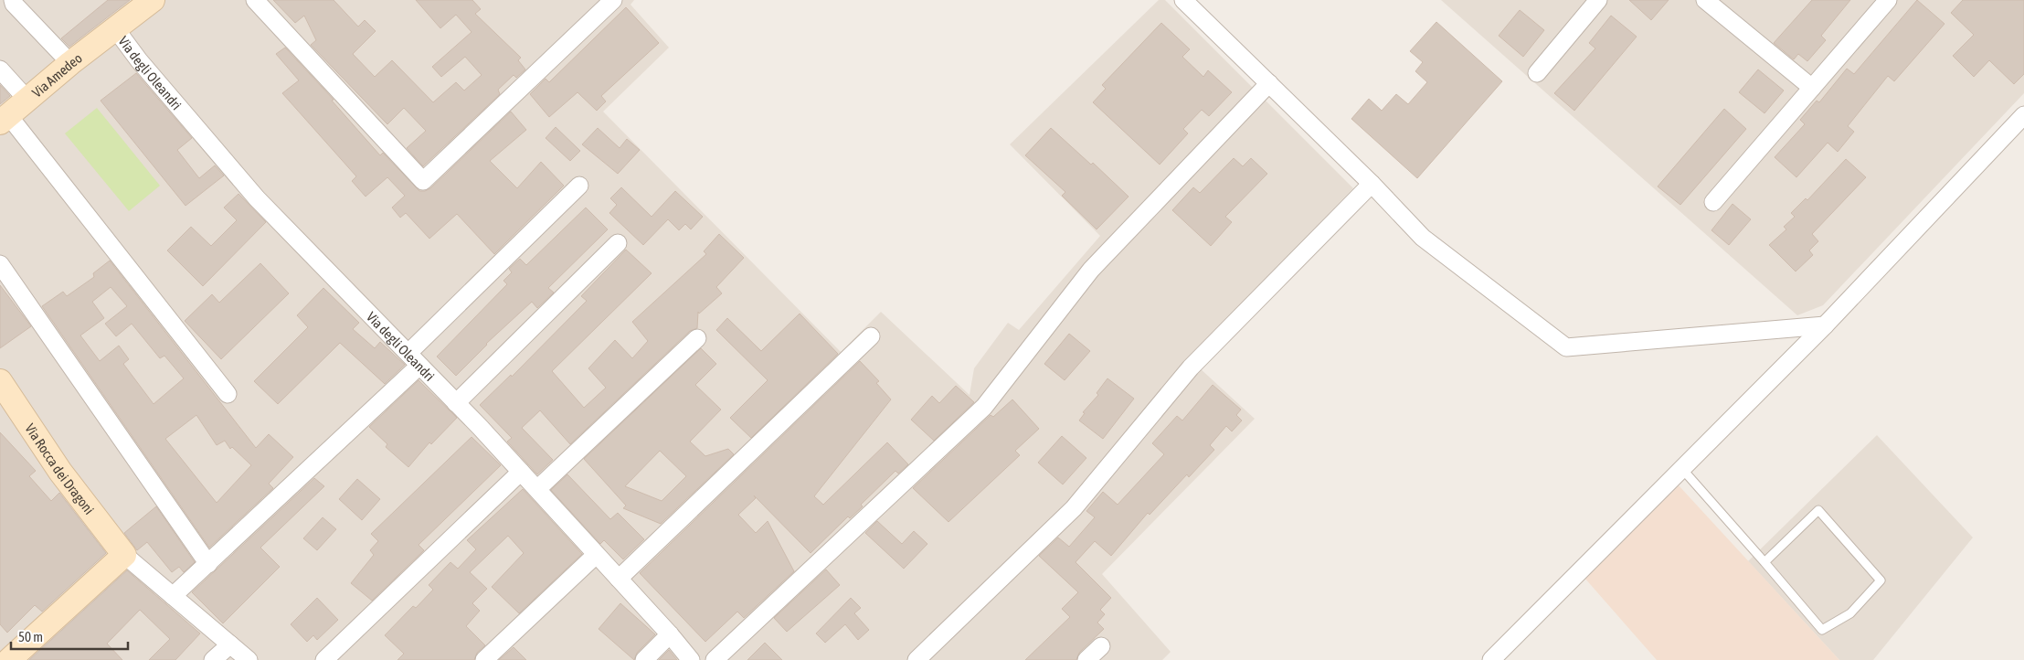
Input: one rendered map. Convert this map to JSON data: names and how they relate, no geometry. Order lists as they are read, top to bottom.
{
  "streets": {
    "street": ["Via degli Oleandri", "Via Amedeo", "Via Rocca dei Dragoni"]
  },
  "crossings": [
    ["Via degli Oleandri", "Via Amedeo"]
  ],
  "scale_bar": "50 m"
}
